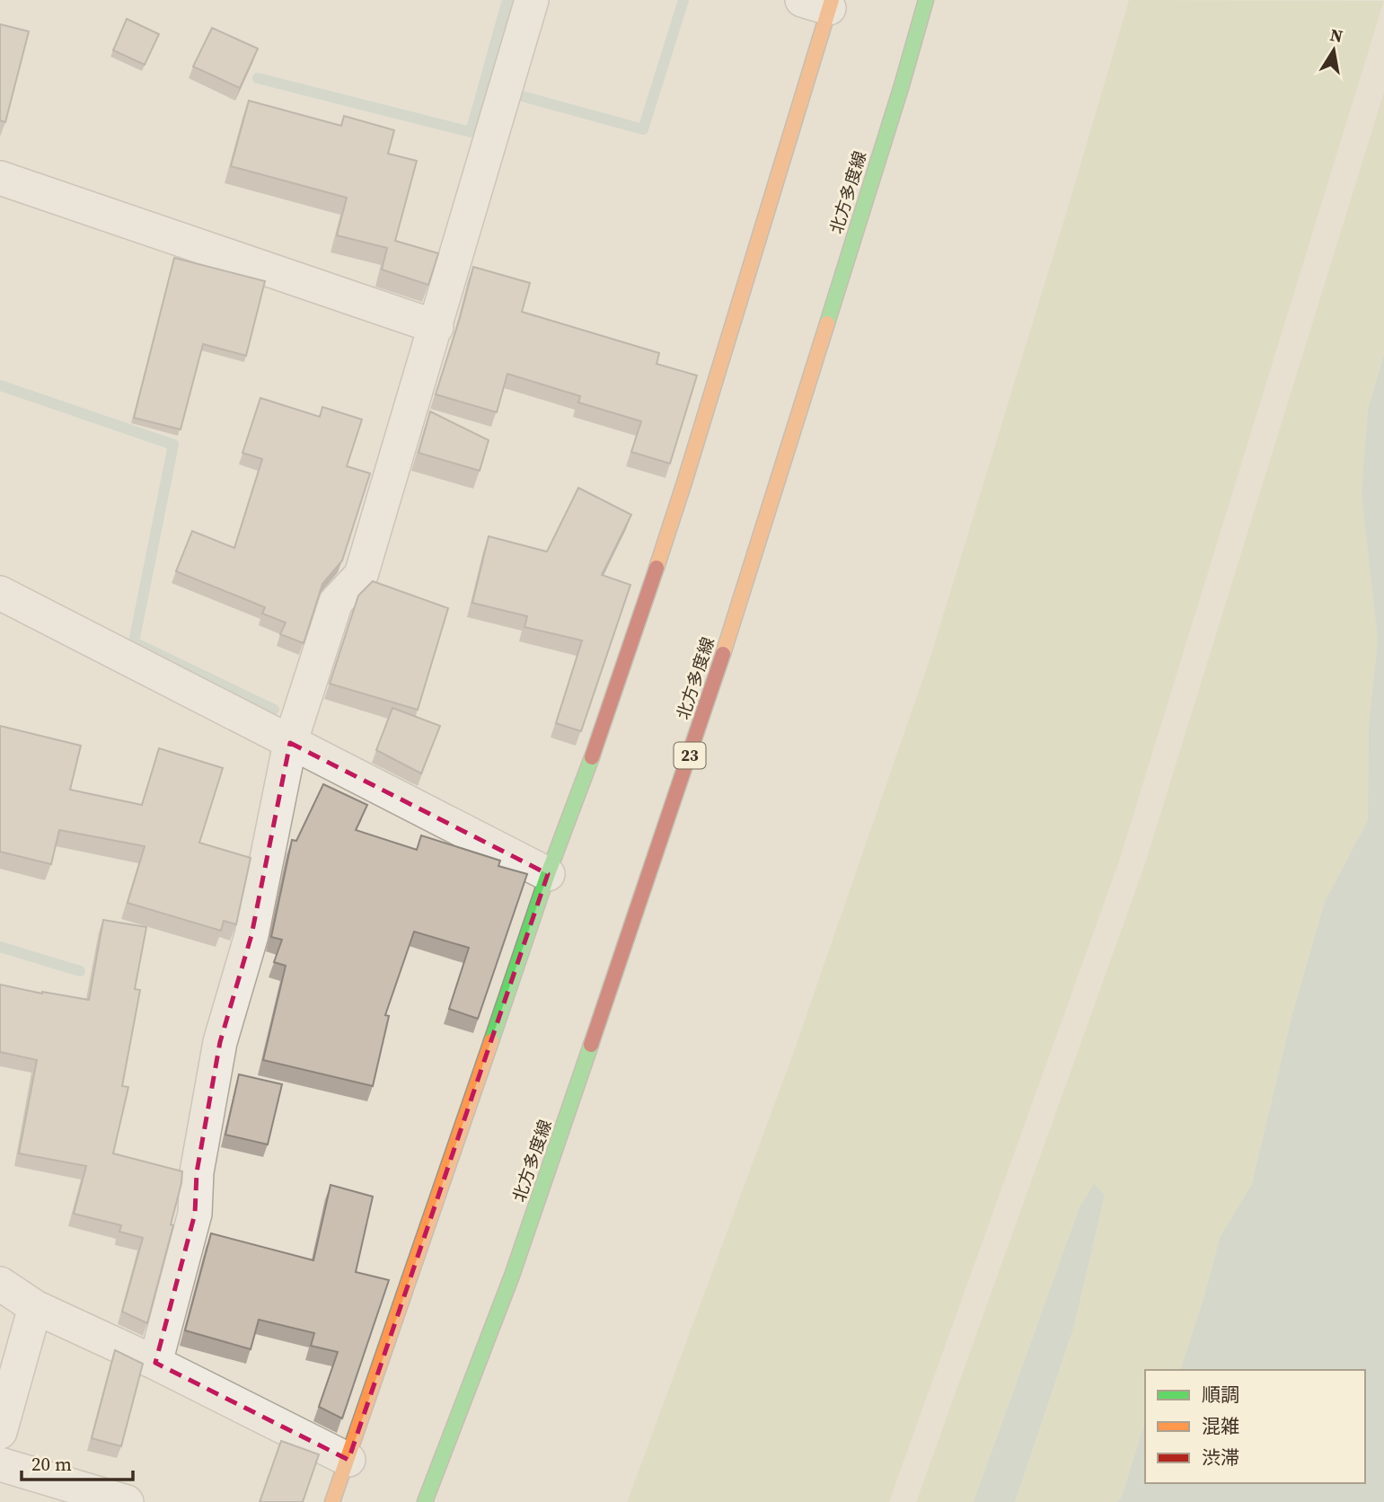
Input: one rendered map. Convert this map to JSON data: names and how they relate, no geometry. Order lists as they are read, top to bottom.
{
  "streets": {
    "main road": ["北方多度線", "23"]
  },
  "legend": ["順調", "混雑", "渋滞"],
  "scale_bar": "20 m",
  "north": "top"
}
